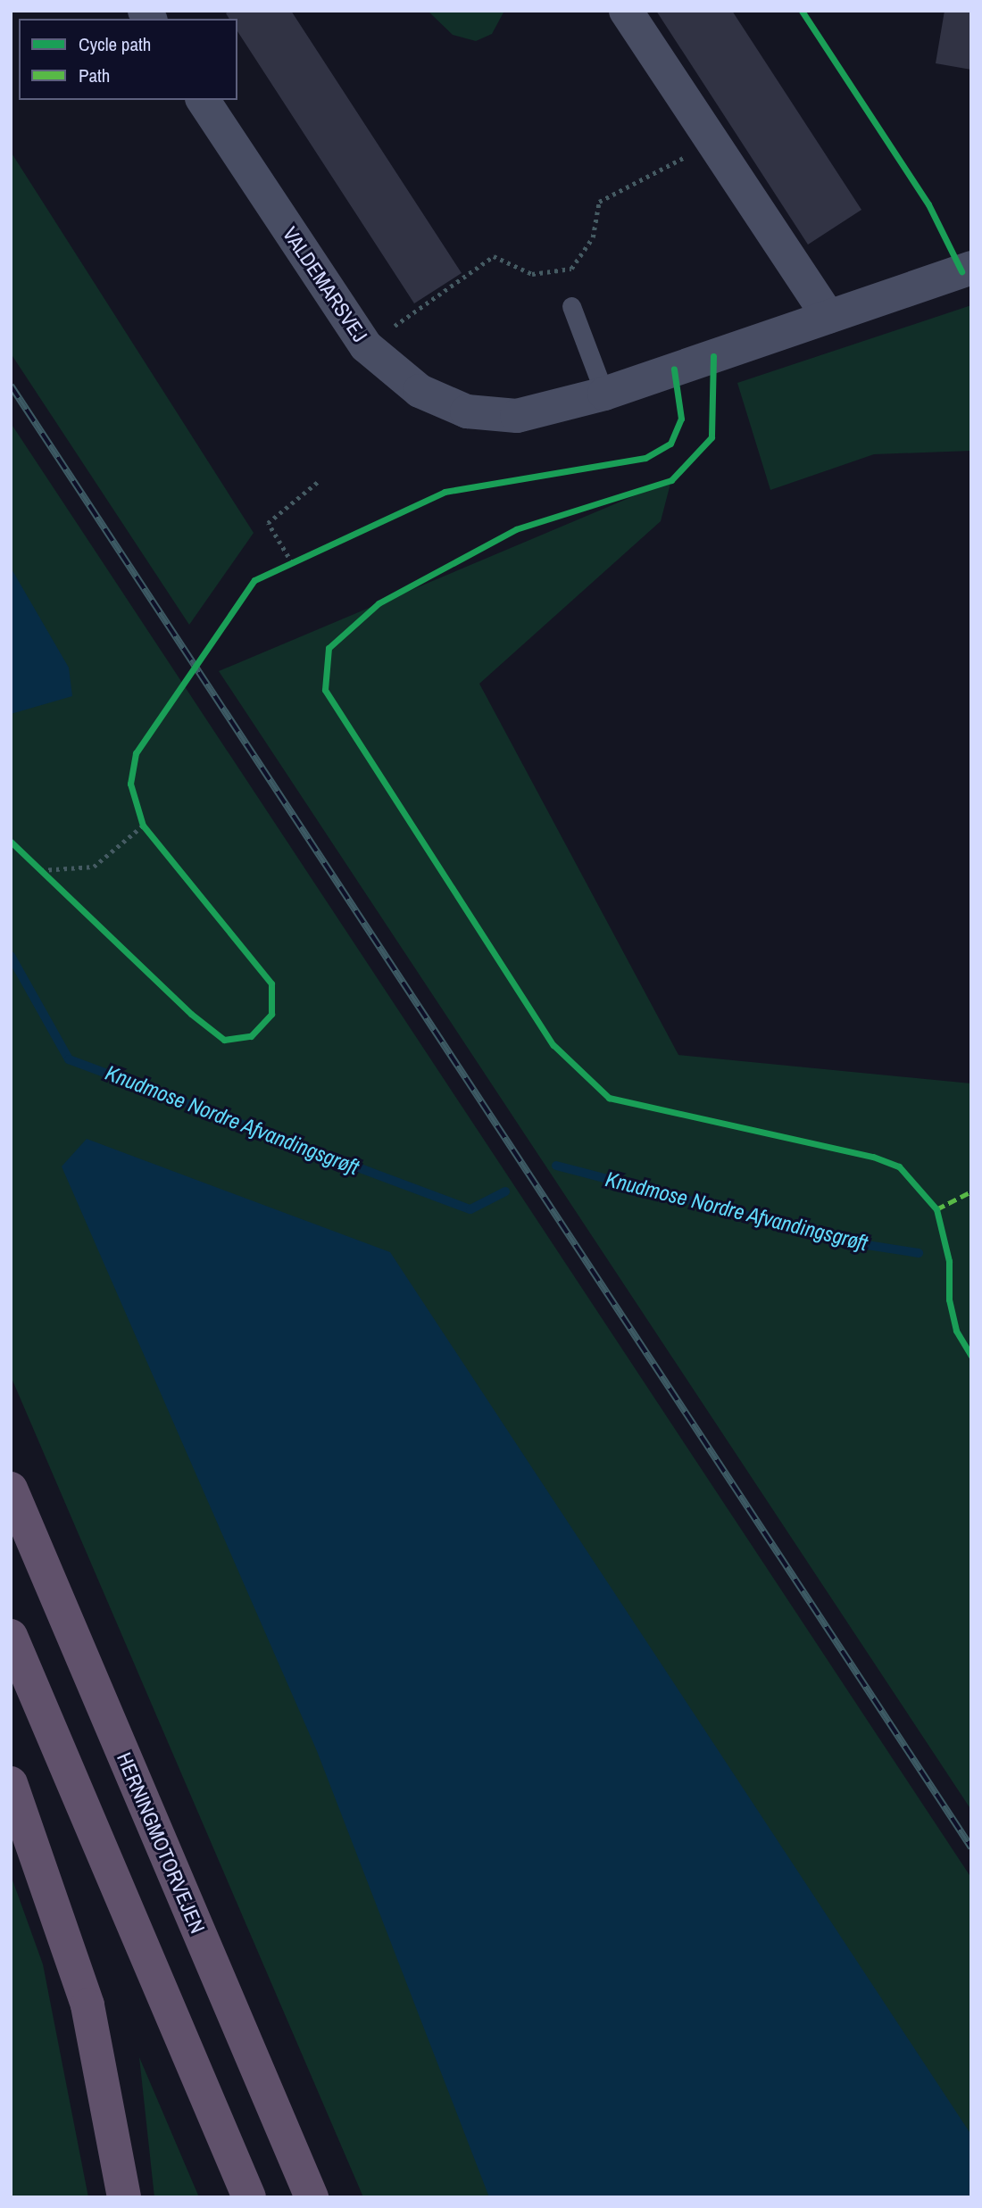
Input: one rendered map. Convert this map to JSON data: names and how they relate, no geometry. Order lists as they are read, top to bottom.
{
  "streets": {
    "highway": ["HERNINGMOTORVEJEN"],
    "street": ["VALDEMARSVEJ"]
  },
  "water": ["Knudmose Nordre Afvandingsgrøft"],
  "legend": ["Cycle path", "Path"]
}
